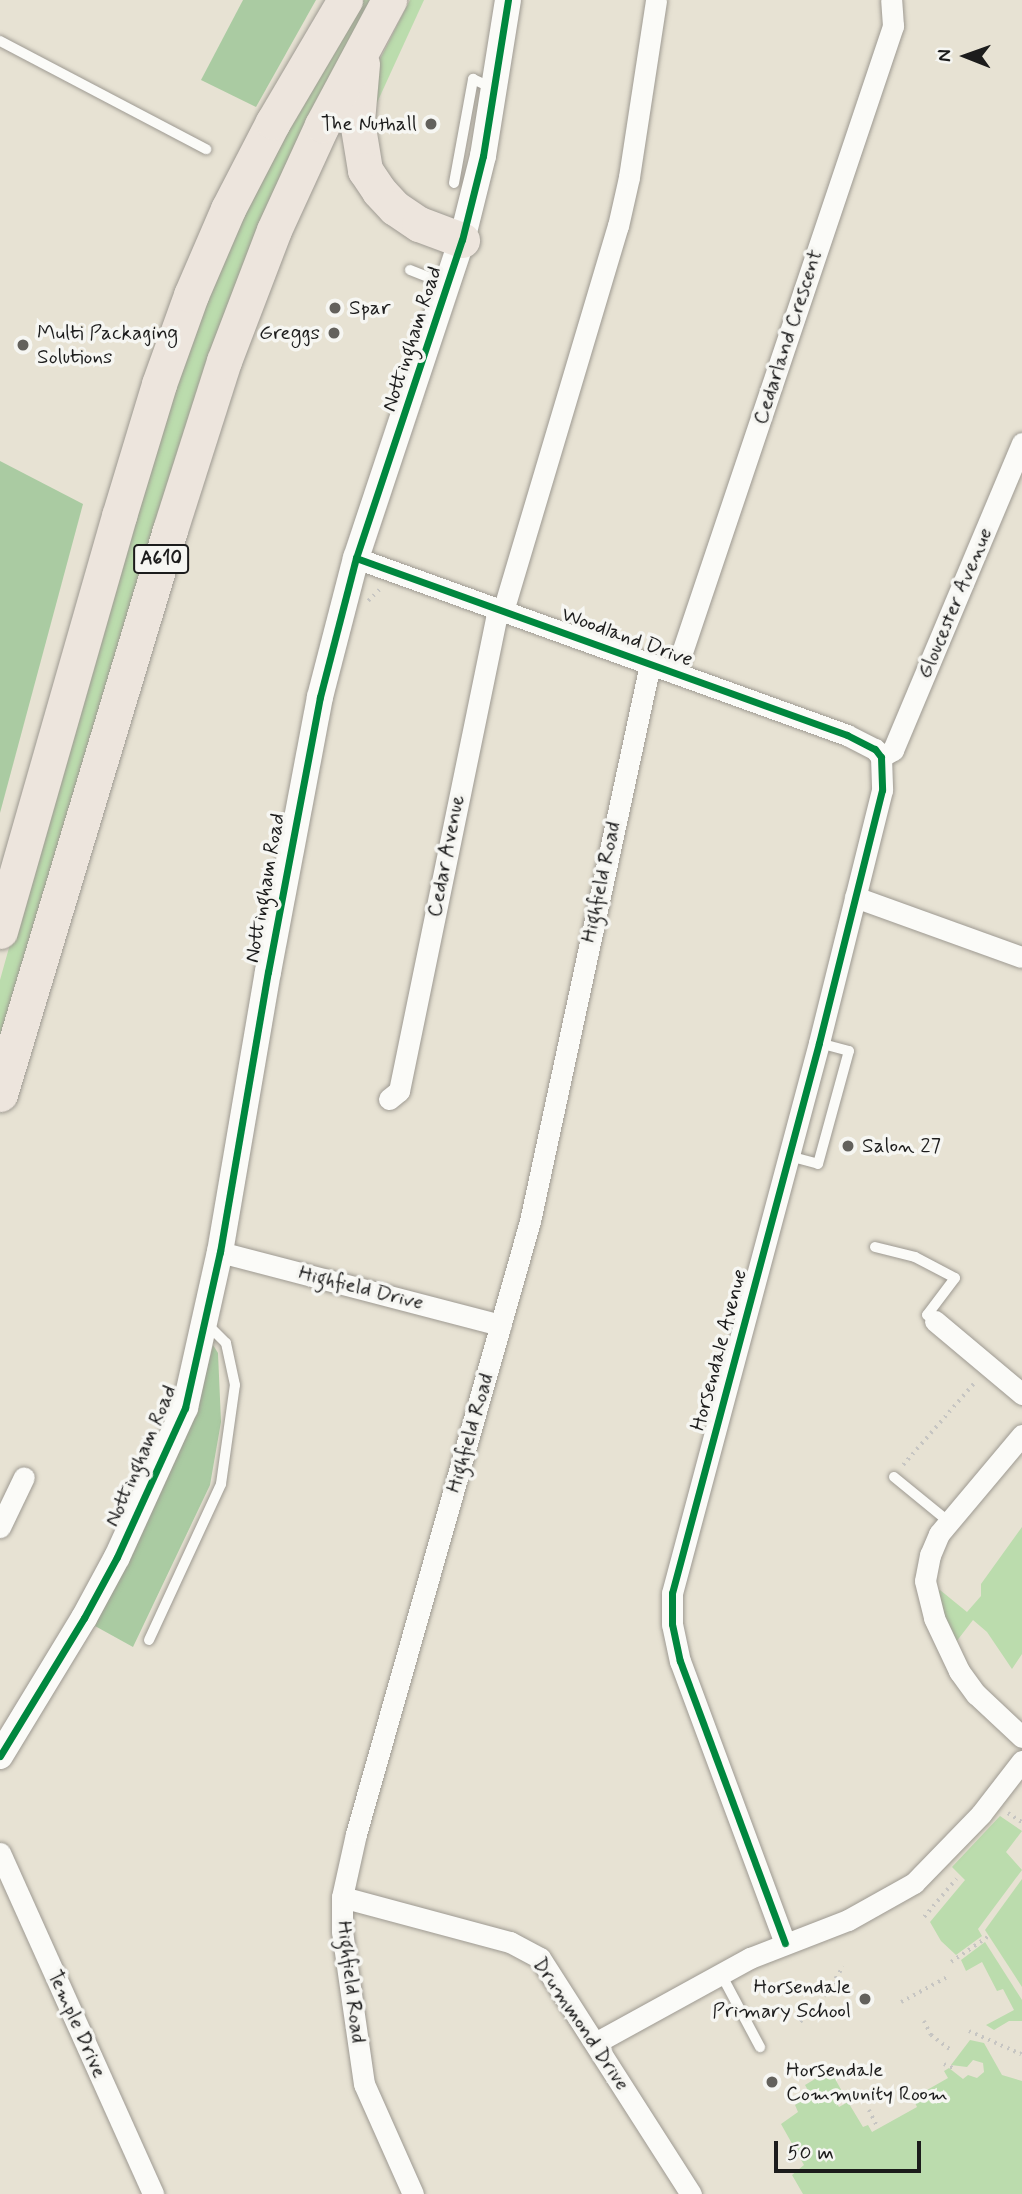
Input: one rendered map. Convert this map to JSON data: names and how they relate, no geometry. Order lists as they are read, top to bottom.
{
  "streets": {
    "highway": ["A610"],
    "street": [
      "Cedarland Crescent",
      "Nottingham Road",
      "Gloucester Avenue",
      "Woodland Drive",
      "Cedar Avenue",
      "Highfield Road",
      "Highfield Drive",
      "Horsendale Avenue",
      "Temple Drive",
      "Drummond Drive"
    ]
  },
  "crossings": [
    ["Cedarland Crescent", "Woodland Drive"],
    ["Nottingham Road", "Woodland Drive"],
    ["Nottingham Road", "Highfield Drive"],
    ["Gloucester Avenue", "Woodland Drive"],
    ["Gloucester Avenue", "Horsendale Avenue"],
    ["Woodland Drive", "Cedar Avenue"],
    ["Woodland Drive", "Highfield Road"],
    ["Woodland Drive", "Horsendale Avenue"],
    ["Highfield Road", "Highfield Drive"],
    ["Highfield Road", "Drummond Drive"]
  ],
  "places": [
    "The Nuthall",
    "Spar",
    "Greggs",
    "Multi Packaging Solutions",
    "Salon 27",
    "Horsendale Primary School",
    "Horsendale Community Room"
  ],
  "scale_bar": "50 m",
  "north": "left"
}
